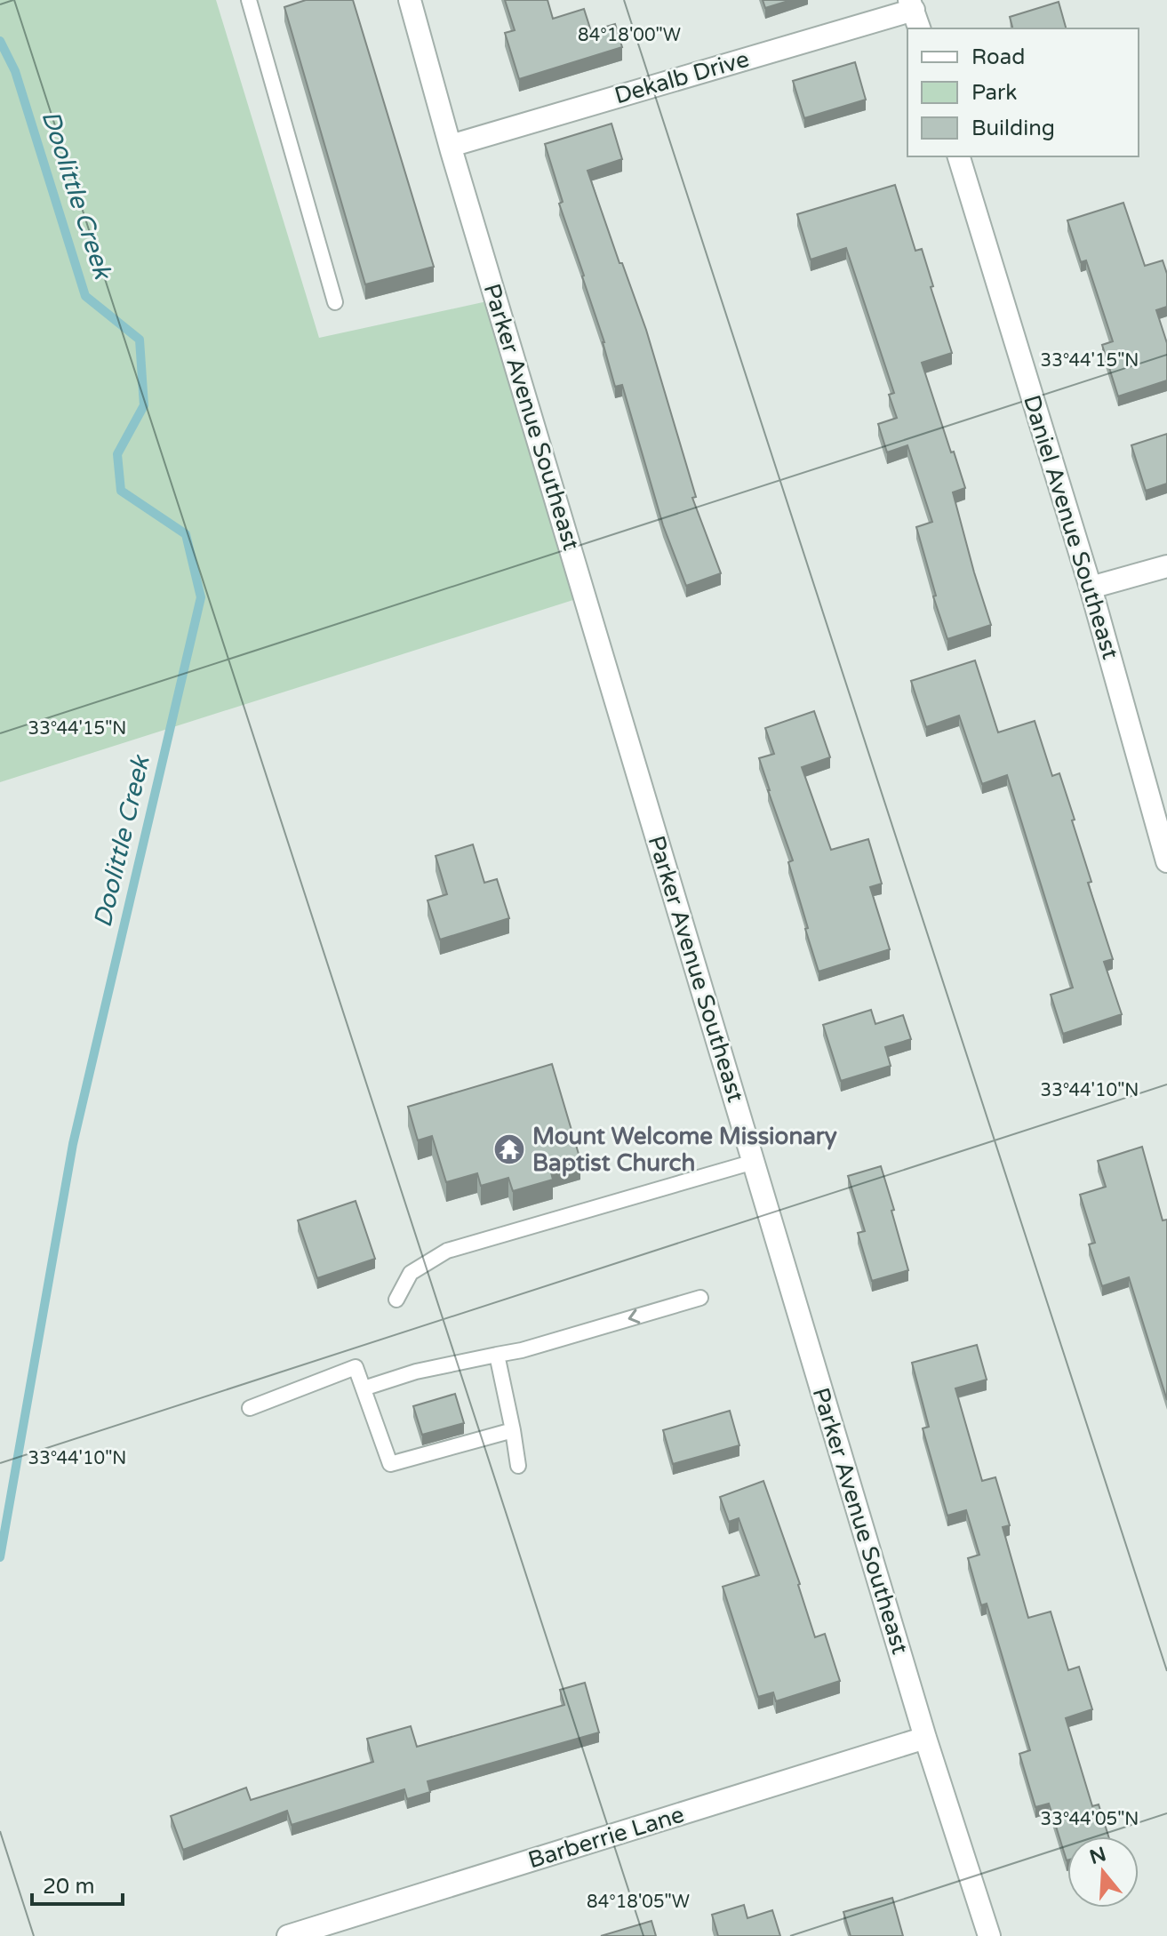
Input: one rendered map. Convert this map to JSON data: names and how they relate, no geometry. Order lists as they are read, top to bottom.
{
  "streets": {
    "street": [
      "Dekalb Drive",
      "Parker Avenue Southeast",
      "Daniel Avenue Southeast",
      "Barberrie Lane"
    ]
  },
  "crossings": [
    ["Dekalb Drive", "Parker Avenue Southeast"],
    ["Parker Avenue Southeast", "Barberrie Lane"]
  ],
  "water": ["Doolittle Creek"],
  "places": {
    "temple": ["Mount Welcome Missionary Baptist Church"]
  },
  "legend": ["Road", "Park", "Building"],
  "scale_bar": "20 m",
  "north": "top",
  "coordinates": [
    "84°18'00\"W",
    "33°44'15\"N",
    "33°44'10\"N",
    "33°44'05\"N",
    "84°18'05\"W"
  ]
}
